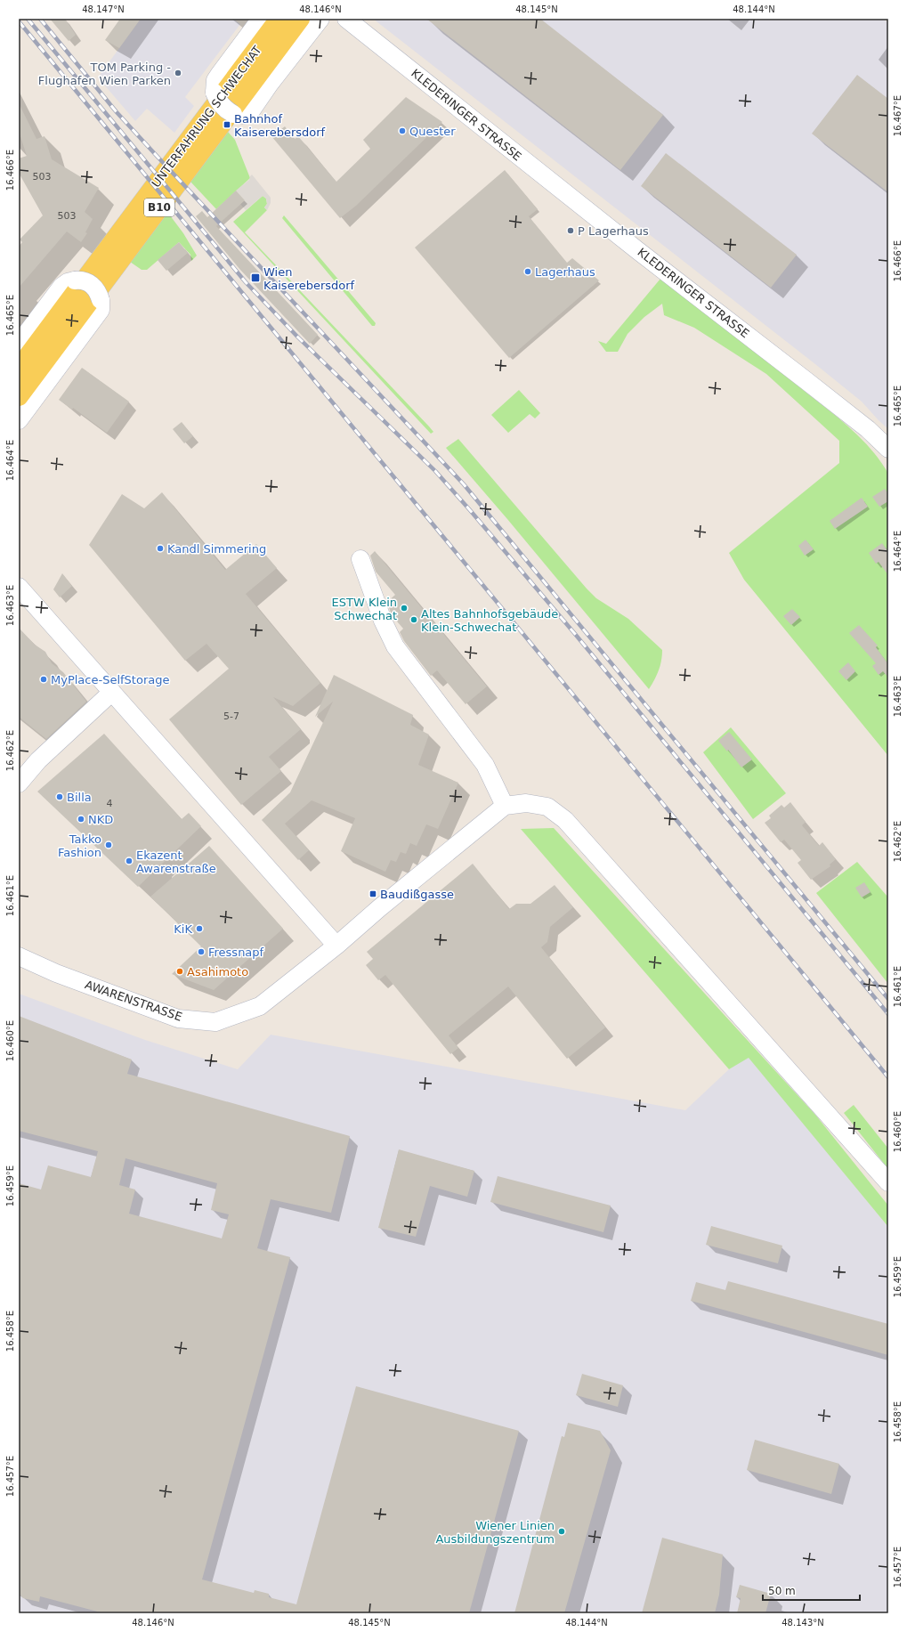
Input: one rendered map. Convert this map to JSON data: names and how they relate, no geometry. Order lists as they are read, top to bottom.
{
  "streets": {
    "main road": ["UNTERFAHRUNG SCHWECHAT", "B10"],
    "street": ["KLEDERINGER STRASSE", "AWARENSTRASSE"]
  },
  "places": {
    "other": [
      "TOM Parking - Flughafen Wien Parken",
      "Quester",
      "P Lagerhaus",
      "Lagerhaus",
      "Kandl Simmering",
      "ESTW Klein Schwechat",
      "Altes Bahnhofsgebäude Klein-Schwechat",
      "MyPlace-SelfStorage",
      "Billa",
      "NKD",
      "Takko Fashion",
      "Ekazent Awarenstraße",
      "KiK",
      "Fressnapf",
      "Asahimoto",
      "Wiener Linien Ausbildungszentrum"
    ],
    "transit": ["Bahnhof Kaiserebersdorf", "Wien Kaiserebersdorf", "Baudißgasse"]
  },
  "house_numbers": [
    "503",
    "503",
    "5-7",
    "4"
  ],
  "scale_bar": "50 m",
  "coordinates": [
    "48.147°N",
    "48.146°N",
    "48.145°N",
    "48.144°N",
    "16.467°E",
    "16.466°E",
    "16.465°E",
    "16.464°E",
    "16.463°E",
    "16.462°E",
    "16.461°E",
    "16.460°E",
    "16.459°E",
    "16.458°E",
    "16.457°E",
    "48.143°N"
  ]
}
